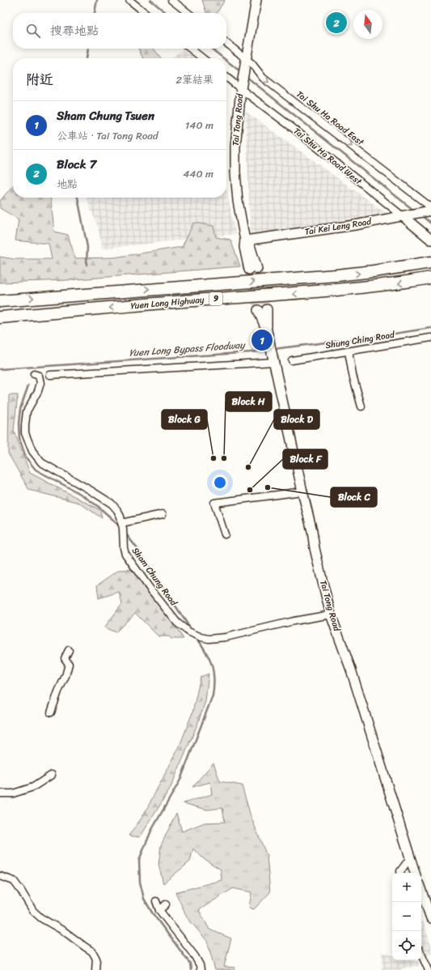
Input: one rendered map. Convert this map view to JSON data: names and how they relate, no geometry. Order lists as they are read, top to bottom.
{
  "streets": {
    "highway": ["9", "Yuen Long Highway"],
    "street": [
      "Tai Shu Ha Road East",
      "Tai Tong Road",
      "Tai Shu Ha Road West",
      "Tai Kei Leng Road",
      "Shung Ching Road",
      "Sham Chung Road"
    ]
  },
  "crossings": [
    ["Tai Shu Ha Road East", "Tai Tong Road"],
    ["Tai Shu Ha Road East", "Tai Kei Leng Road"],
    ["Tai Tong Road", "Tai Shu Ha Road West"],
    ["Tai Tong Road", "Tai Kei Leng Road"],
    ["Tai Tong Road", "Sham Chung Road"],
    ["Tai Shu Ha Road West", "Tai Kei Leng Road"]
  ],
  "one_way": ["Tai Shu Ha Road East"],
  "water": ["Yuen Long Bypass Floodway"],
  "places": [
    "Block G",
    "Block H",
    "Block D",
    "Block C",
    "Block F"
  ],
  "north": "top",
  "page": {
    "pins": ["2", "1"],
    "search": "搜尋地點",
    "heading": ["附近", "2筆結果"],
    "list": [
      {
        "mark": "1",
        "name": "Sham Chung Tsuen",
        "note": "公車站 · Tai Tong Road",
        "value": "140 m"
      },
      {
        "mark": "2",
        "name": "Block 7",
        "note": "地點",
        "value": "440 m"
      }
    ],
    "map_buttons": ["+", "−"]
  }
}
